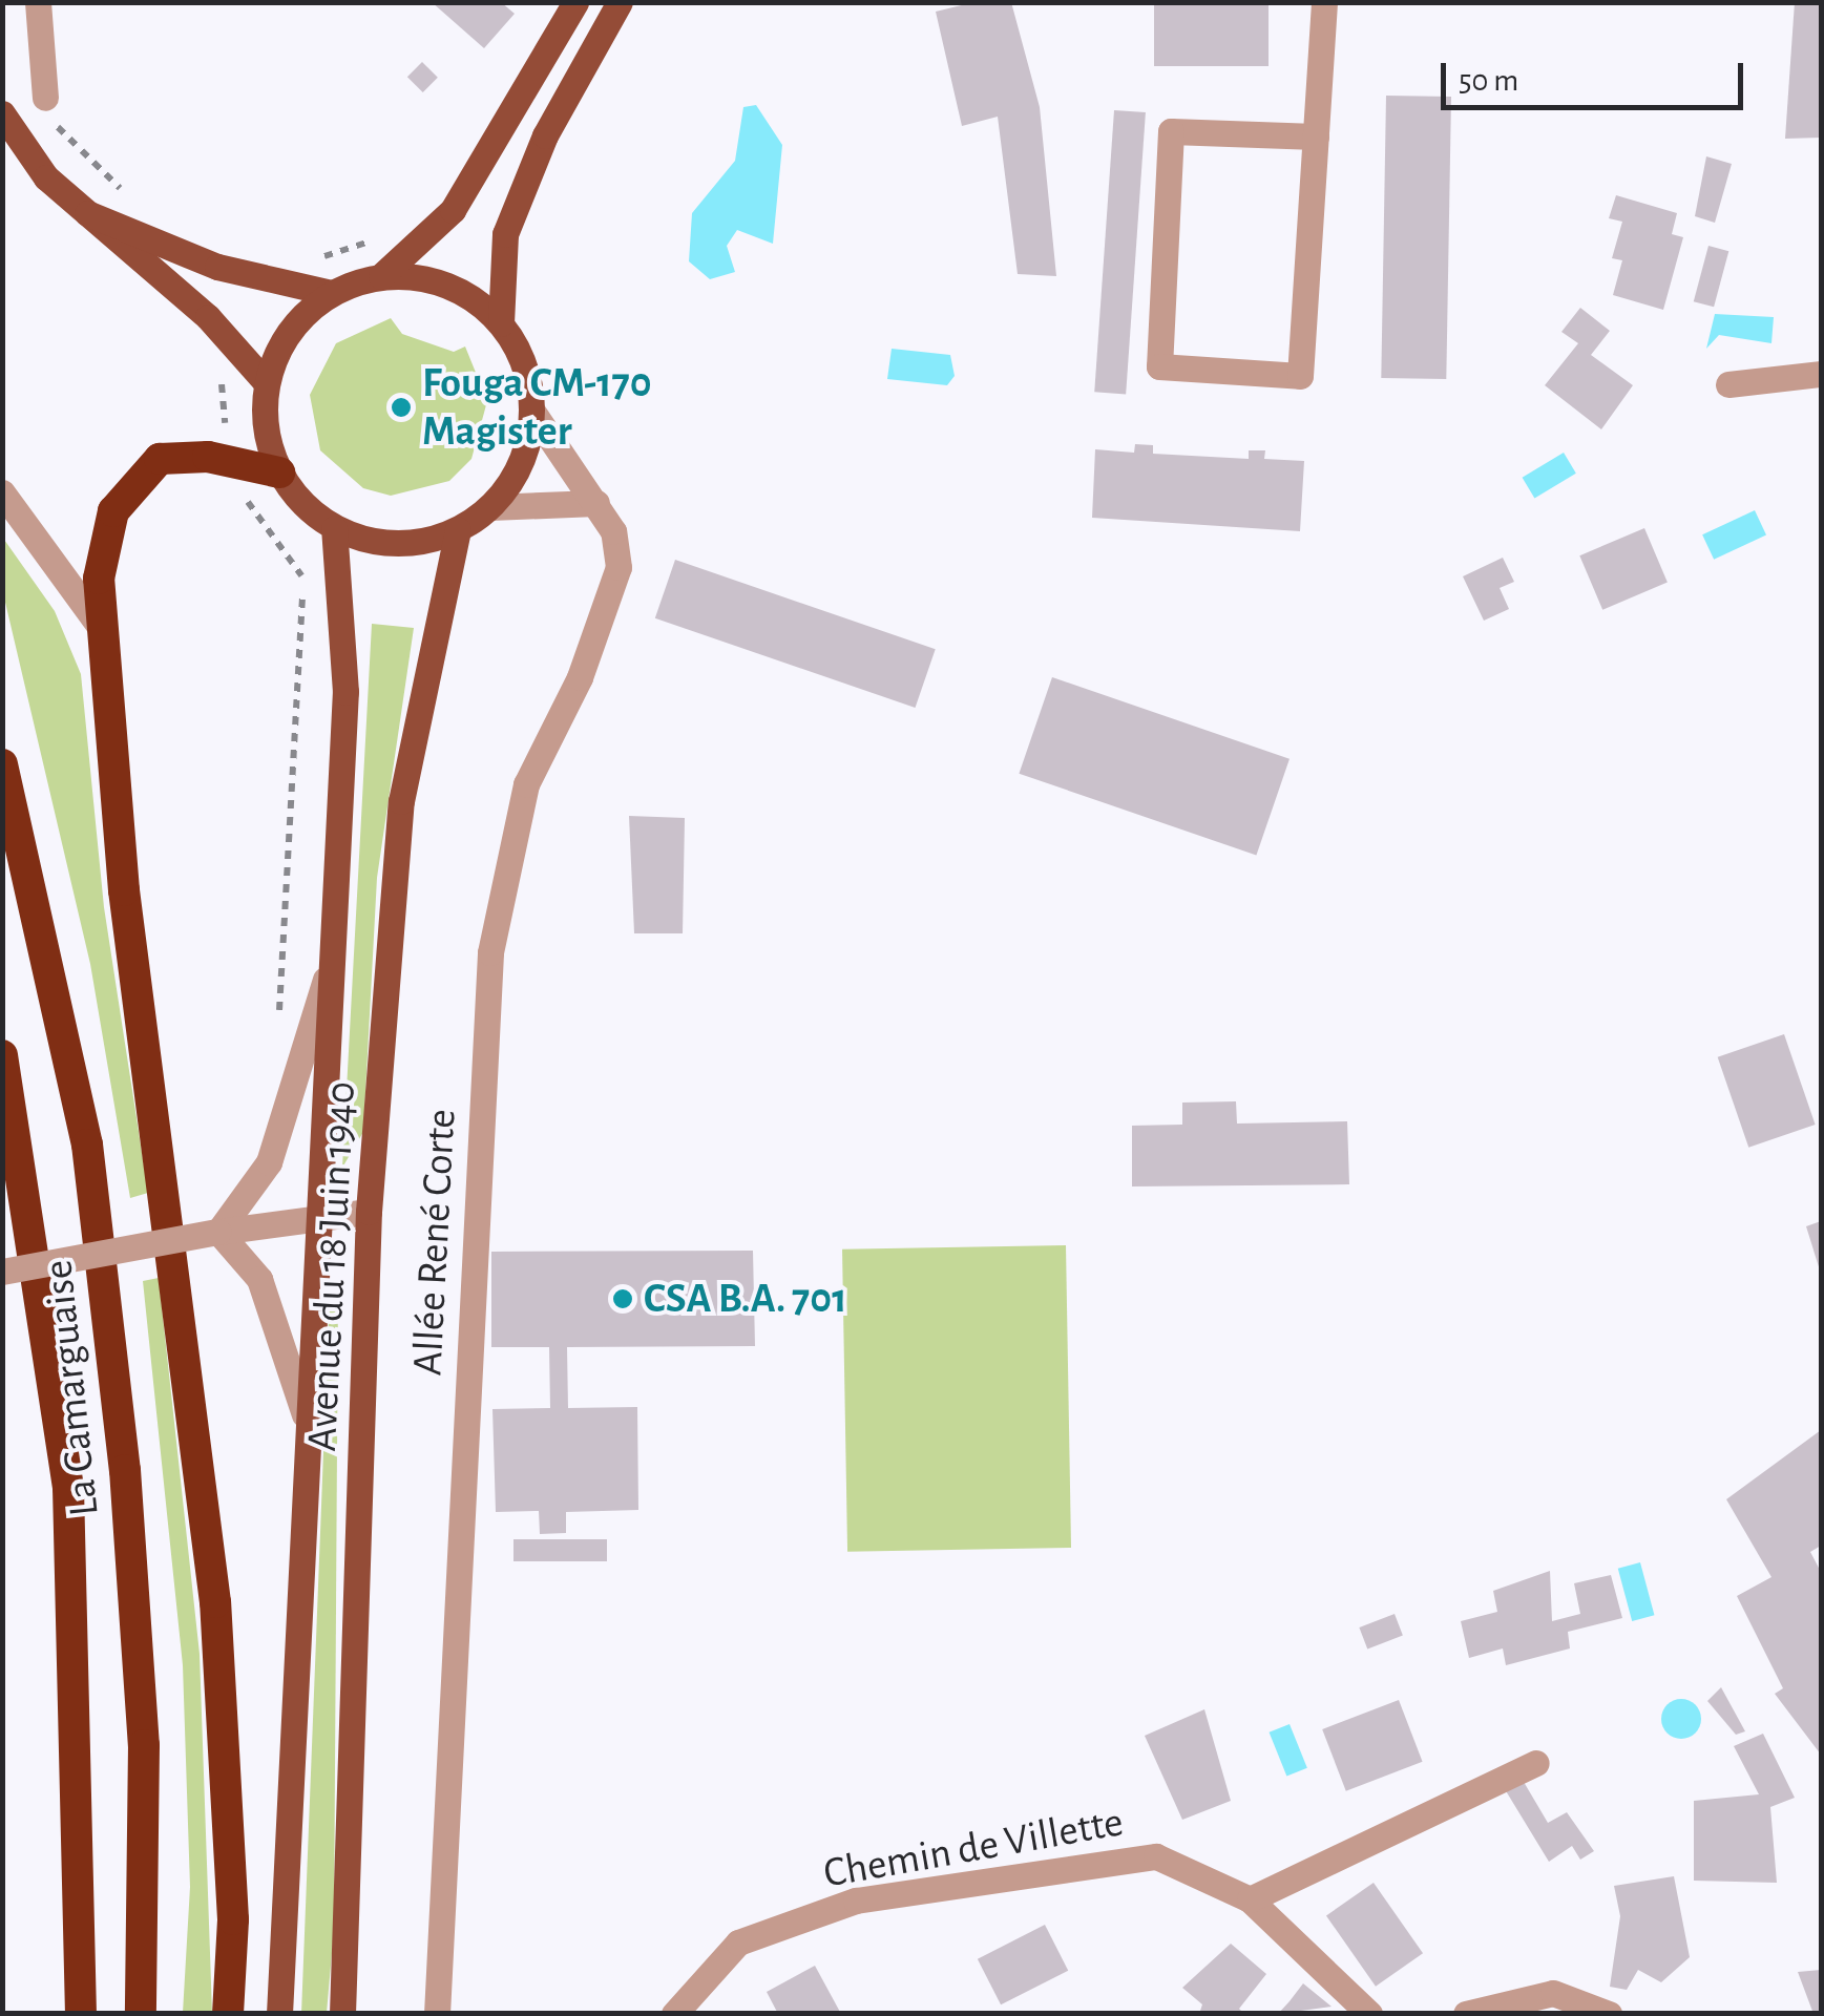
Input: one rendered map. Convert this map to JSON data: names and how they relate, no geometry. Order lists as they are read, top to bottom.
{
  "streets": {
    "highway": ["La Camarguaise"],
    "main road": ["Avenue du 18 Juin 1940"],
    "street": ["Allée René Corte", "Chemin de Villette"]
  },
  "crossings": [
    ["Allée René Corte", "Avenue du 18 Juin 1940"]
  ],
  "places": ["Fouga CM-170 Magister", "CSA B.A. 701"],
  "scale_bar": "50 m"
}
